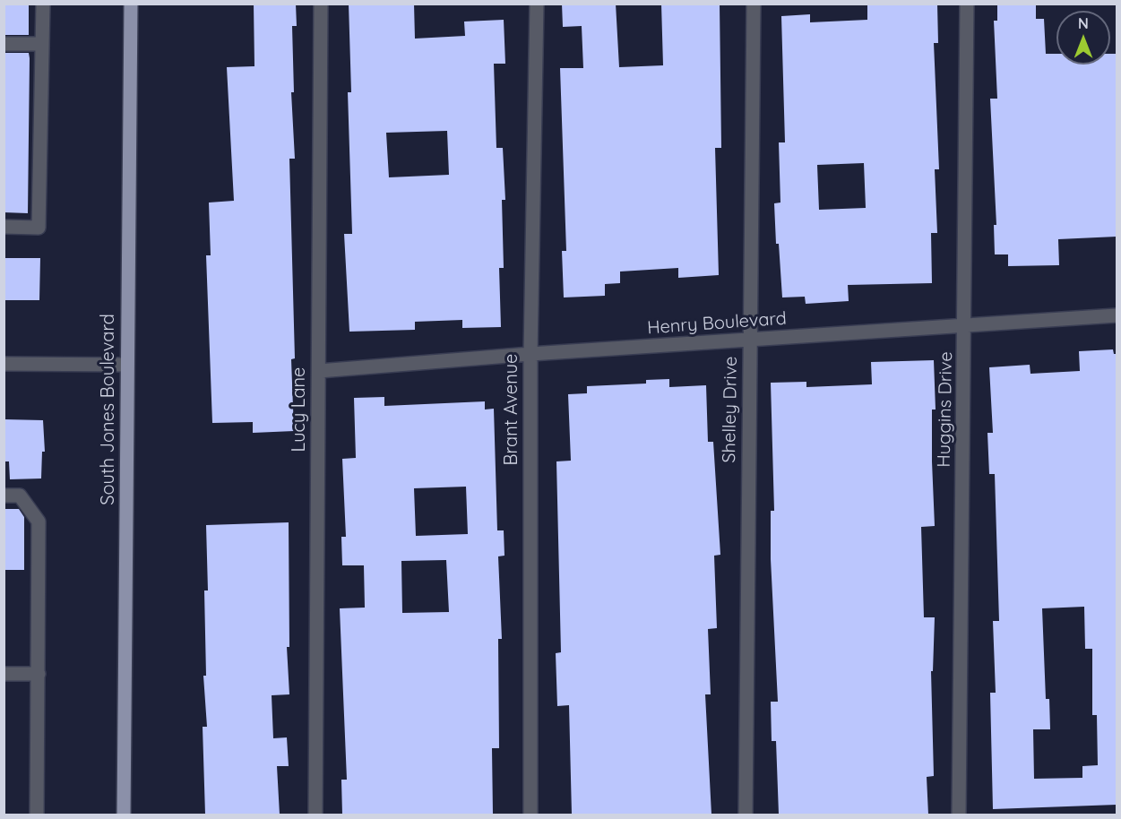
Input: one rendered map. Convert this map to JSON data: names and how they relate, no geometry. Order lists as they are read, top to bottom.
{
  "streets": {
    "main road": ["South Jones Boulevard"],
    "street": [
      "Henry Boulevard",
      "Lucy Lane",
      "Brant Avenue",
      "Shelley Drive",
      "Huggins Drive"
    ]
  },
  "crossings": [
    ["Henry Boulevard", "Lucy Lane"],
    ["Henry Boulevard", "Brant Avenue"],
    ["Henry Boulevard", "Shelley Drive"],
    ["Henry Boulevard", "Huggins Drive"]
  ],
  "north": "top"
}
